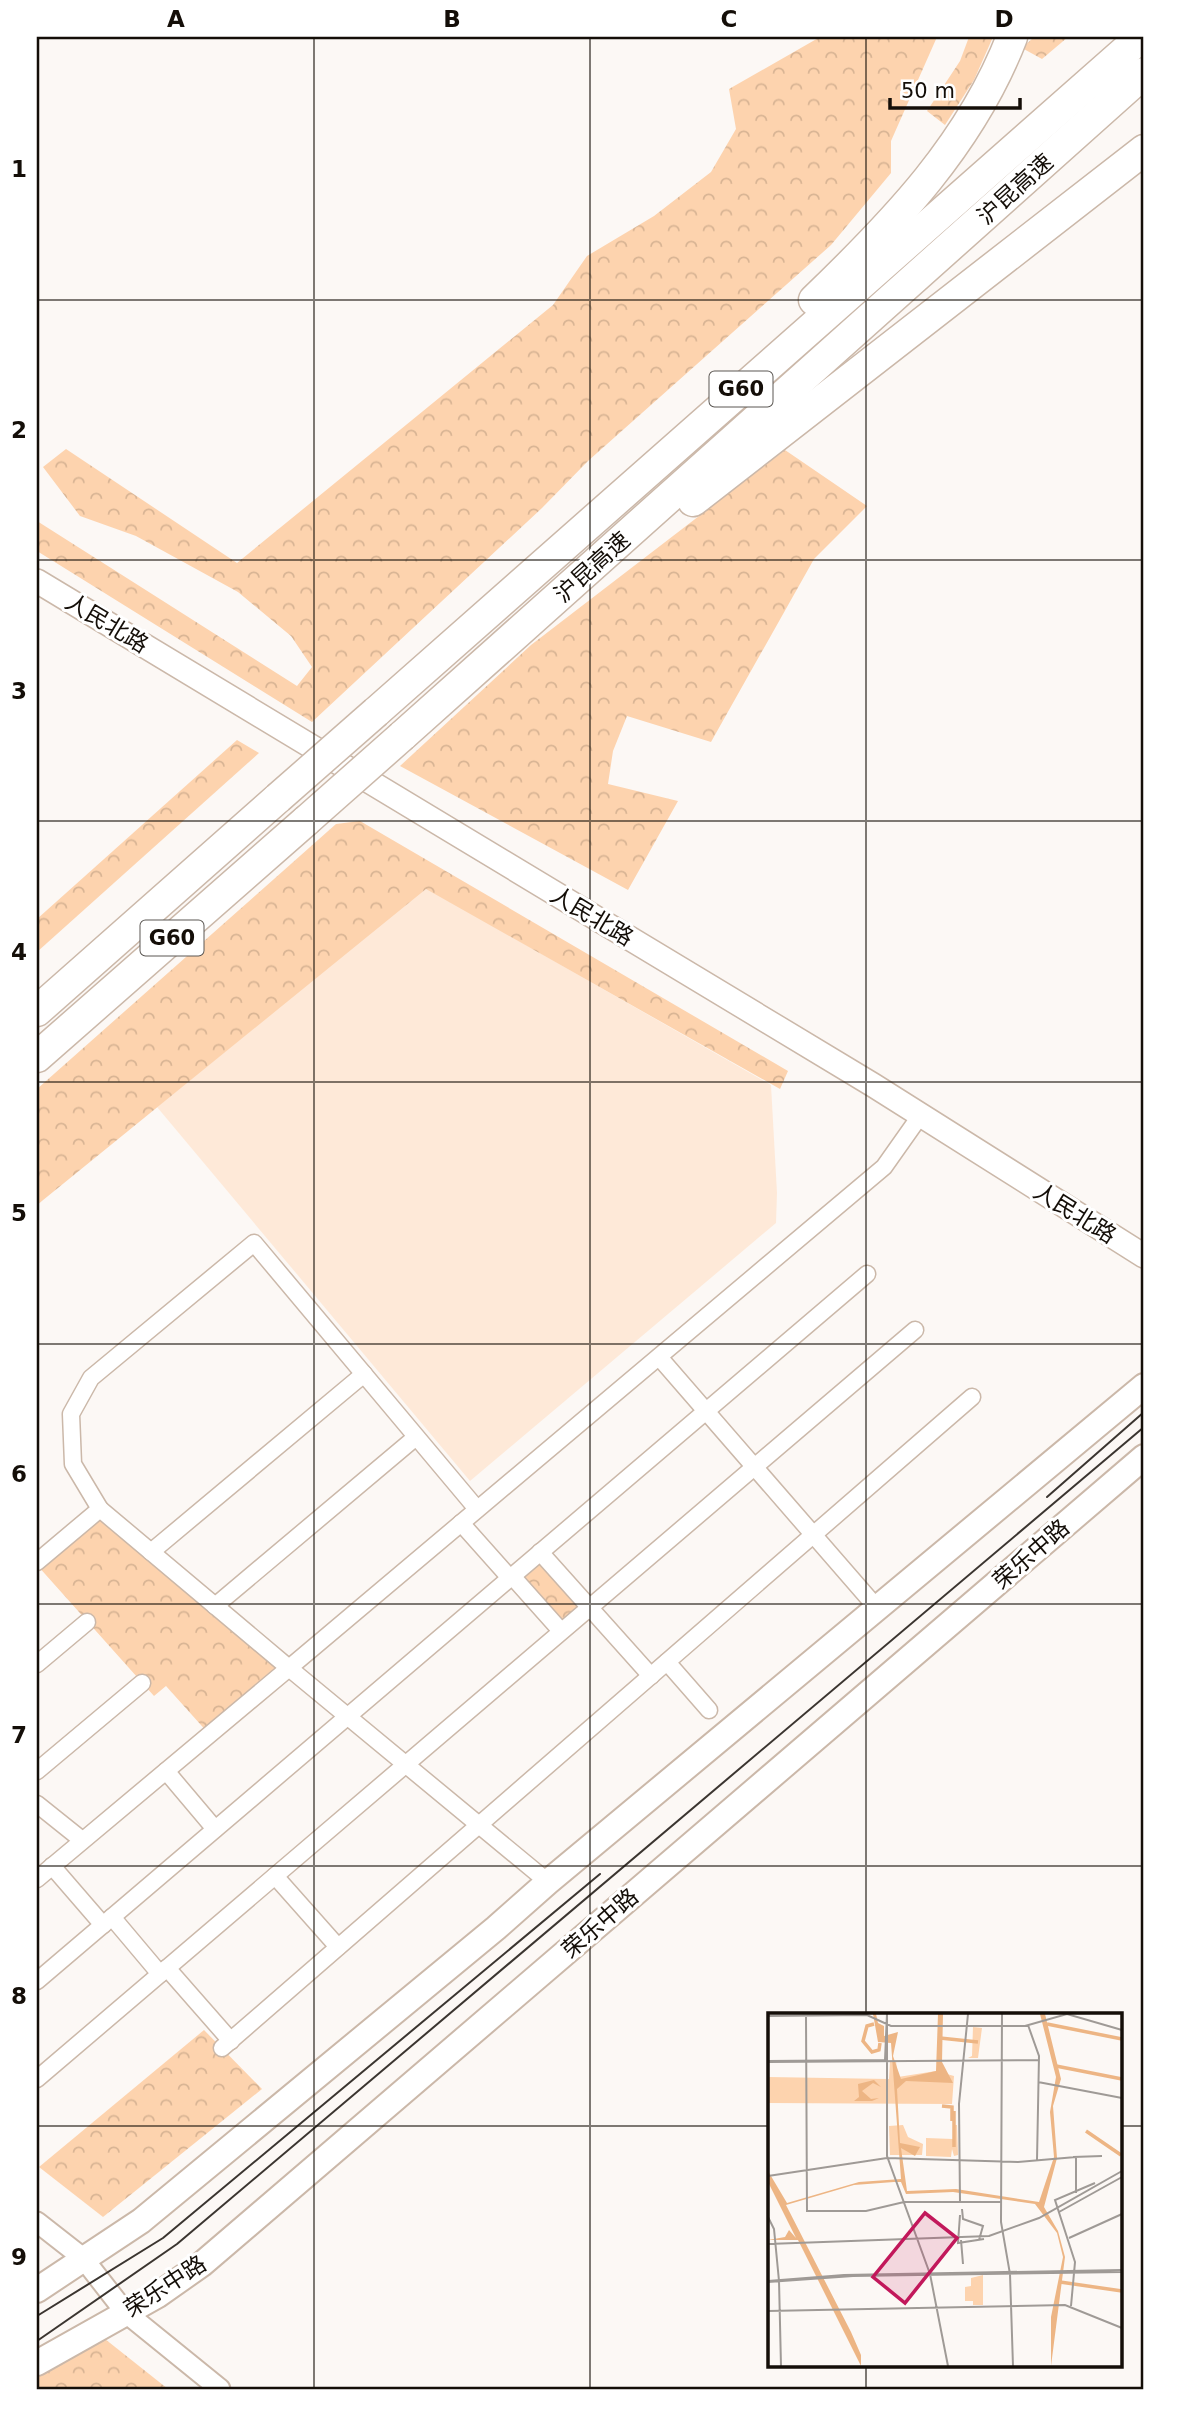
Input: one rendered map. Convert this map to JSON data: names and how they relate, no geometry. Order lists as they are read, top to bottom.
{
  "streets": {
    "highway": ["沪昆高速", "G60"],
    "main road": ["人民北路", "荣乐中路"]
  },
  "scale_bar": "50 m",
  "grid": {
    "columns": [
      "A",
      "B",
      "C",
      "D"
    ],
    "rows": [
      "1",
      "2",
      "3",
      "4",
      "5",
      "6",
      "7",
      "8",
      "9"
    ]
  }
}
